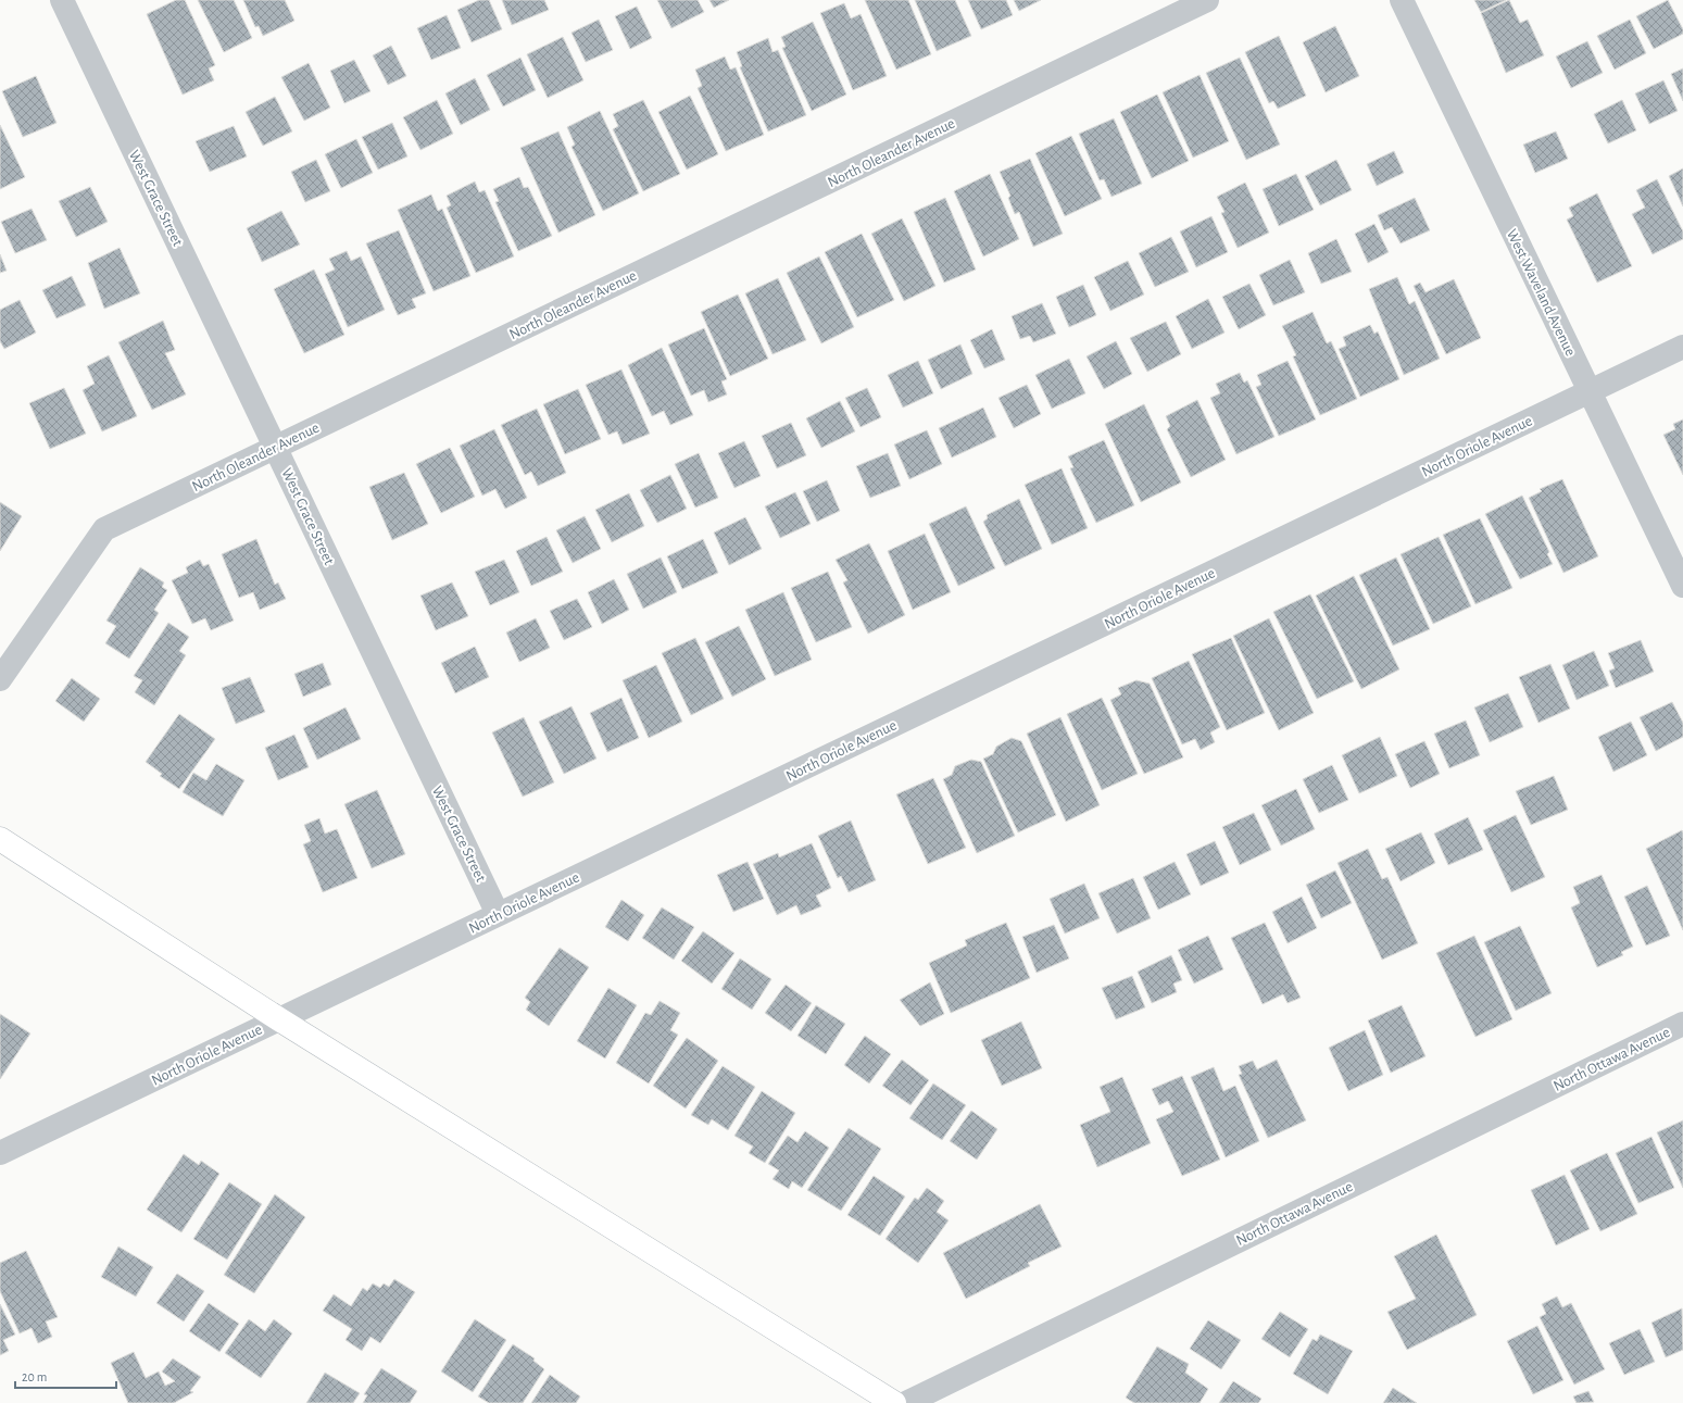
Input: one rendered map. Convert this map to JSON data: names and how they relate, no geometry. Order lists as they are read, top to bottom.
{
  "streets": {
    "street": [
      "North Oleander Avenue",
      "West Grace Street",
      "West Waveland Avenue",
      "North Oriole Avenue",
      "North Ottawa Avenue"
    ]
  },
  "crossings": [
    ["North Oleander Avenue", "West Grace Street"],
    ["West Grace Street", "North Oriole Avenue"],
    ["West Waveland Avenue", "North Oriole Avenue"]
  ],
  "scale_bar": "20 m"
}
